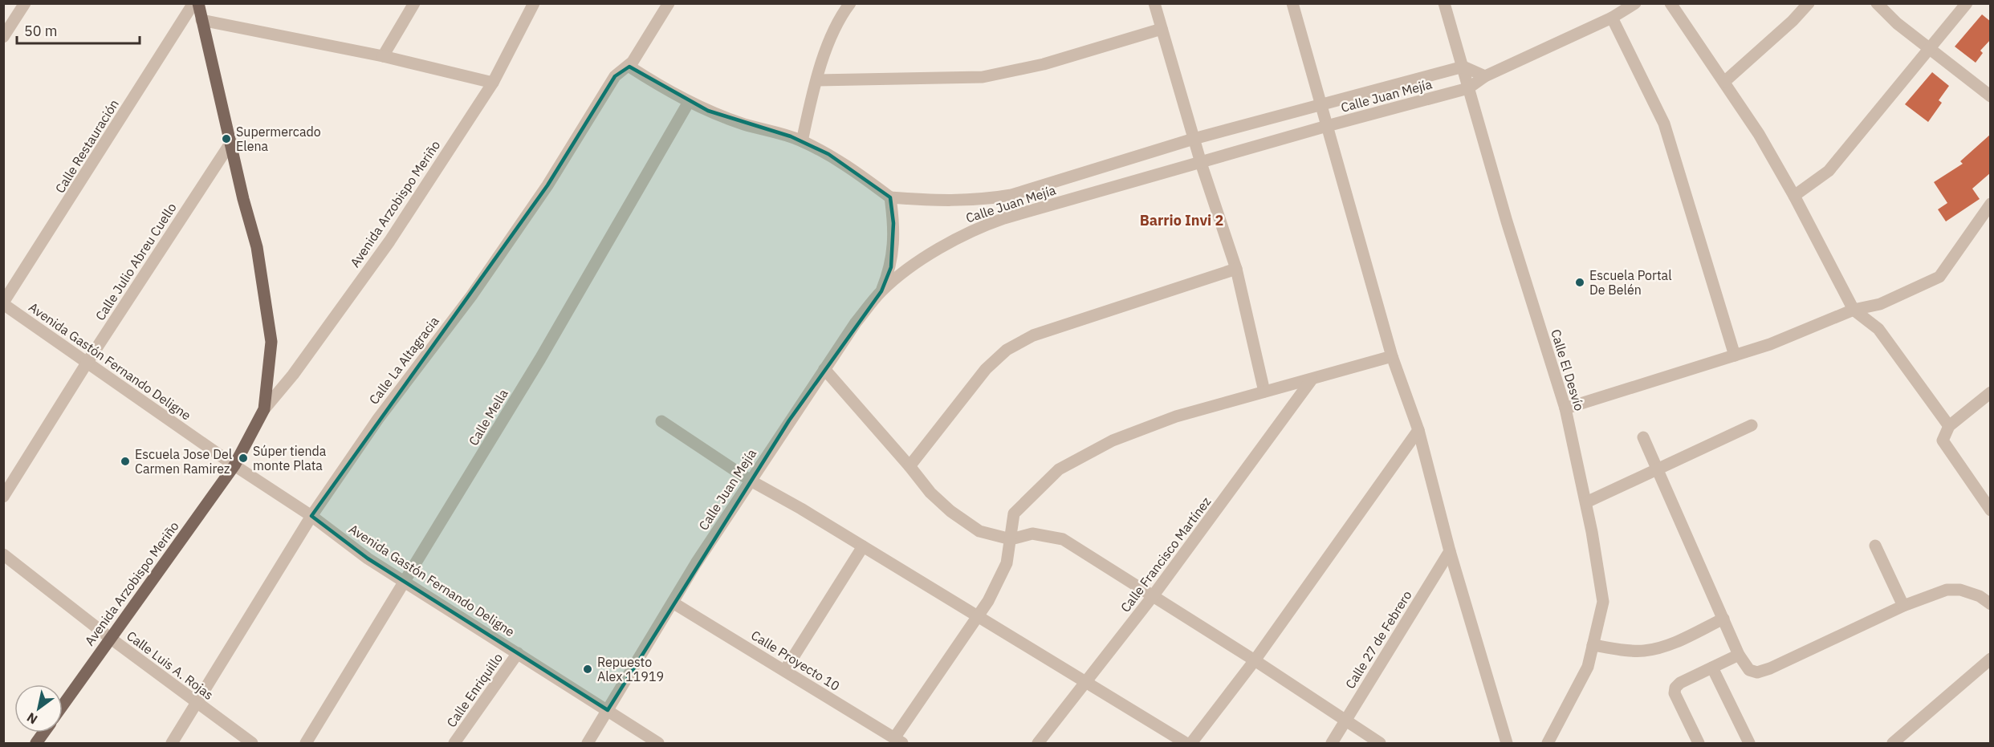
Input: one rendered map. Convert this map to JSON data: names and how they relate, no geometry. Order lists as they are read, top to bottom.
{
  "streets": {
    "main road": ["Avenida Arzobispo Meriño"],
    "street": [
      "Calle Juan Mejía",
      "Calle Restauración",
      "Calle Julio Abreu Cuello",
      "Calle La Altagracia",
      "Avenida Gastón Fernando Deligne",
      "Calle El Desvío",
      "Calle Mella",
      "Calle Francisco Martínez",
      "Calle 27 de Febrero",
      "Calle Proyecto 10",
      "Calle Luis A. Rojas",
      "Calle Enriquillo"
    ]
  },
  "crossings": [
    ["Calle Juan Mejía", "Avenida Gastón Fernando Deligne"],
    ["Calle Juan Mejía", "Calle El Desvío"],
    ["Calle Juan Mejía", "Calle Proyecto 10"],
    ["Calle Restauración", "Avenida Gastón Fernando Deligne"],
    ["Avenida Arzobispo Meriño", "Avenida Gastón Fernando Deligne"],
    ["Avenida Arzobispo Meriño", "Calle Luis A. Rojas"],
    ["Calle Julio Abreu Cuello", "Avenida Gastón Fernando Deligne"],
    ["Calle La Altagracia", "Avenida Gastón Fernando Deligne"],
    ["Calle La Altagracia", "Calle Luis A. Rojas"],
    ["Avenida Gastón Fernando Deligne", "Calle Mella"],
    ["Avenida Gastón Fernando Deligne", "Calle Enriquillo"]
  ],
  "districts": ["Barrio Invi 2"],
  "places": [
    "Supermercado Elena",
    "Escuela Portal De Belén",
    "Súper tienda monte Plata",
    "Escuela Jose Del Carmen Ramirez",
    "Repuesto Alex 11919"
  ],
  "scale_bar": "50 m",
  "north": "bottom left"
}
